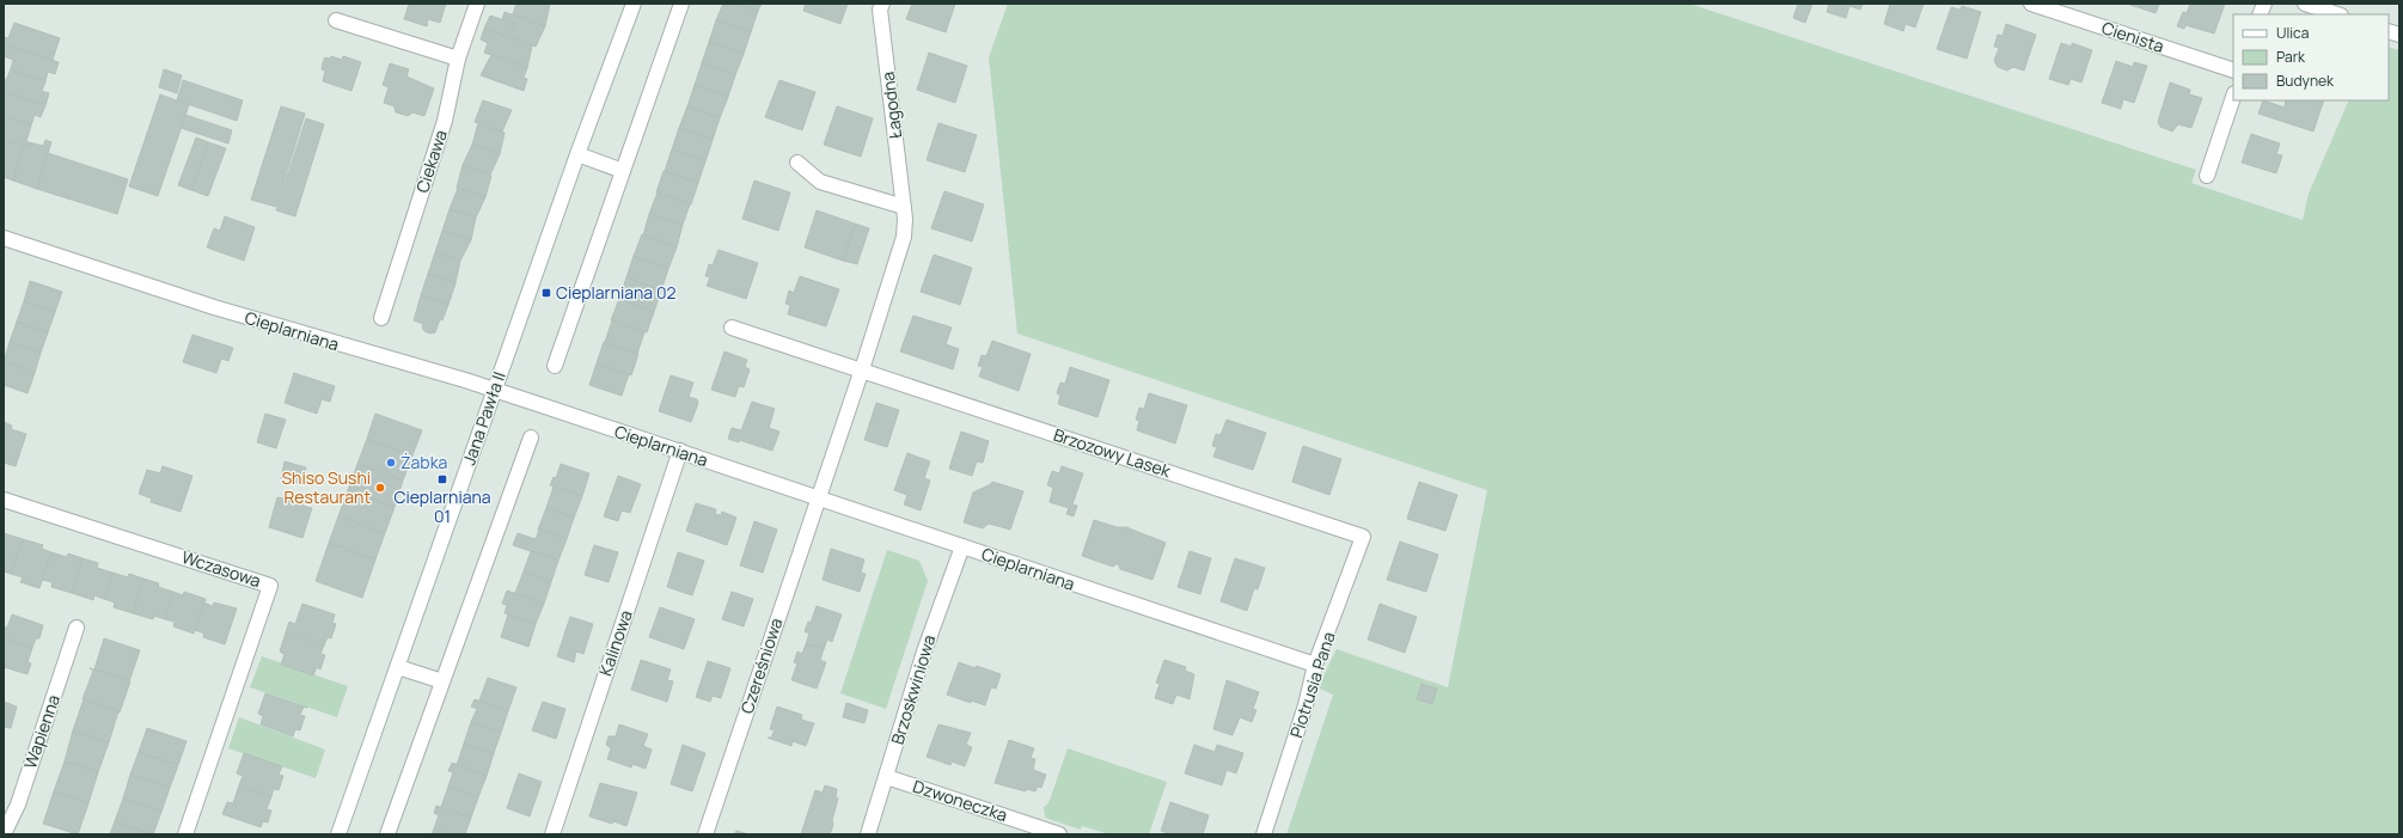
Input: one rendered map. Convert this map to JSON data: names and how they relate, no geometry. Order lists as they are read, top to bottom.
{
  "streets": {
    "street": [
      "Cienista",
      "Łagodna",
      "Ciekawa",
      "Cieplarniana",
      "Jana Pawła II",
      "Brzozowy Lasek",
      "Wczasowa",
      "Kalinowa",
      "Czereśniowa",
      "Piotrusia Pana",
      "Brzoskwiniowa",
      "Wapienna",
      "Dzwoneczka"
    ]
  },
  "crossings": [
    ["Łagodna", "Cieplarniana"],
    ["Łagodna", "Brzozowy Lasek"],
    ["Łagodna", "Czereśniowa"],
    ["Cieplarniana", "Jana Pawła II"],
    ["Cieplarniana", "Kalinowa"],
    ["Cieplarniana", "Czereśniowa"],
    ["Cieplarniana", "Piotrusia Pana"],
    ["Cieplarniana", "Brzoskwiniowa"],
    ["Brzozowy Lasek", "Piotrusia Pana"],
    ["Brzoskwiniowa", "Dzwoneczka"]
  ],
  "places": {
    "transit": ["Cieplarniana 02", "Cieplarniana 01"],
    "other": ["Żabka", "Shiso Sushi Restaurant"]
  },
  "legend": ["Ulica", "Park", "Budynek"]
}
